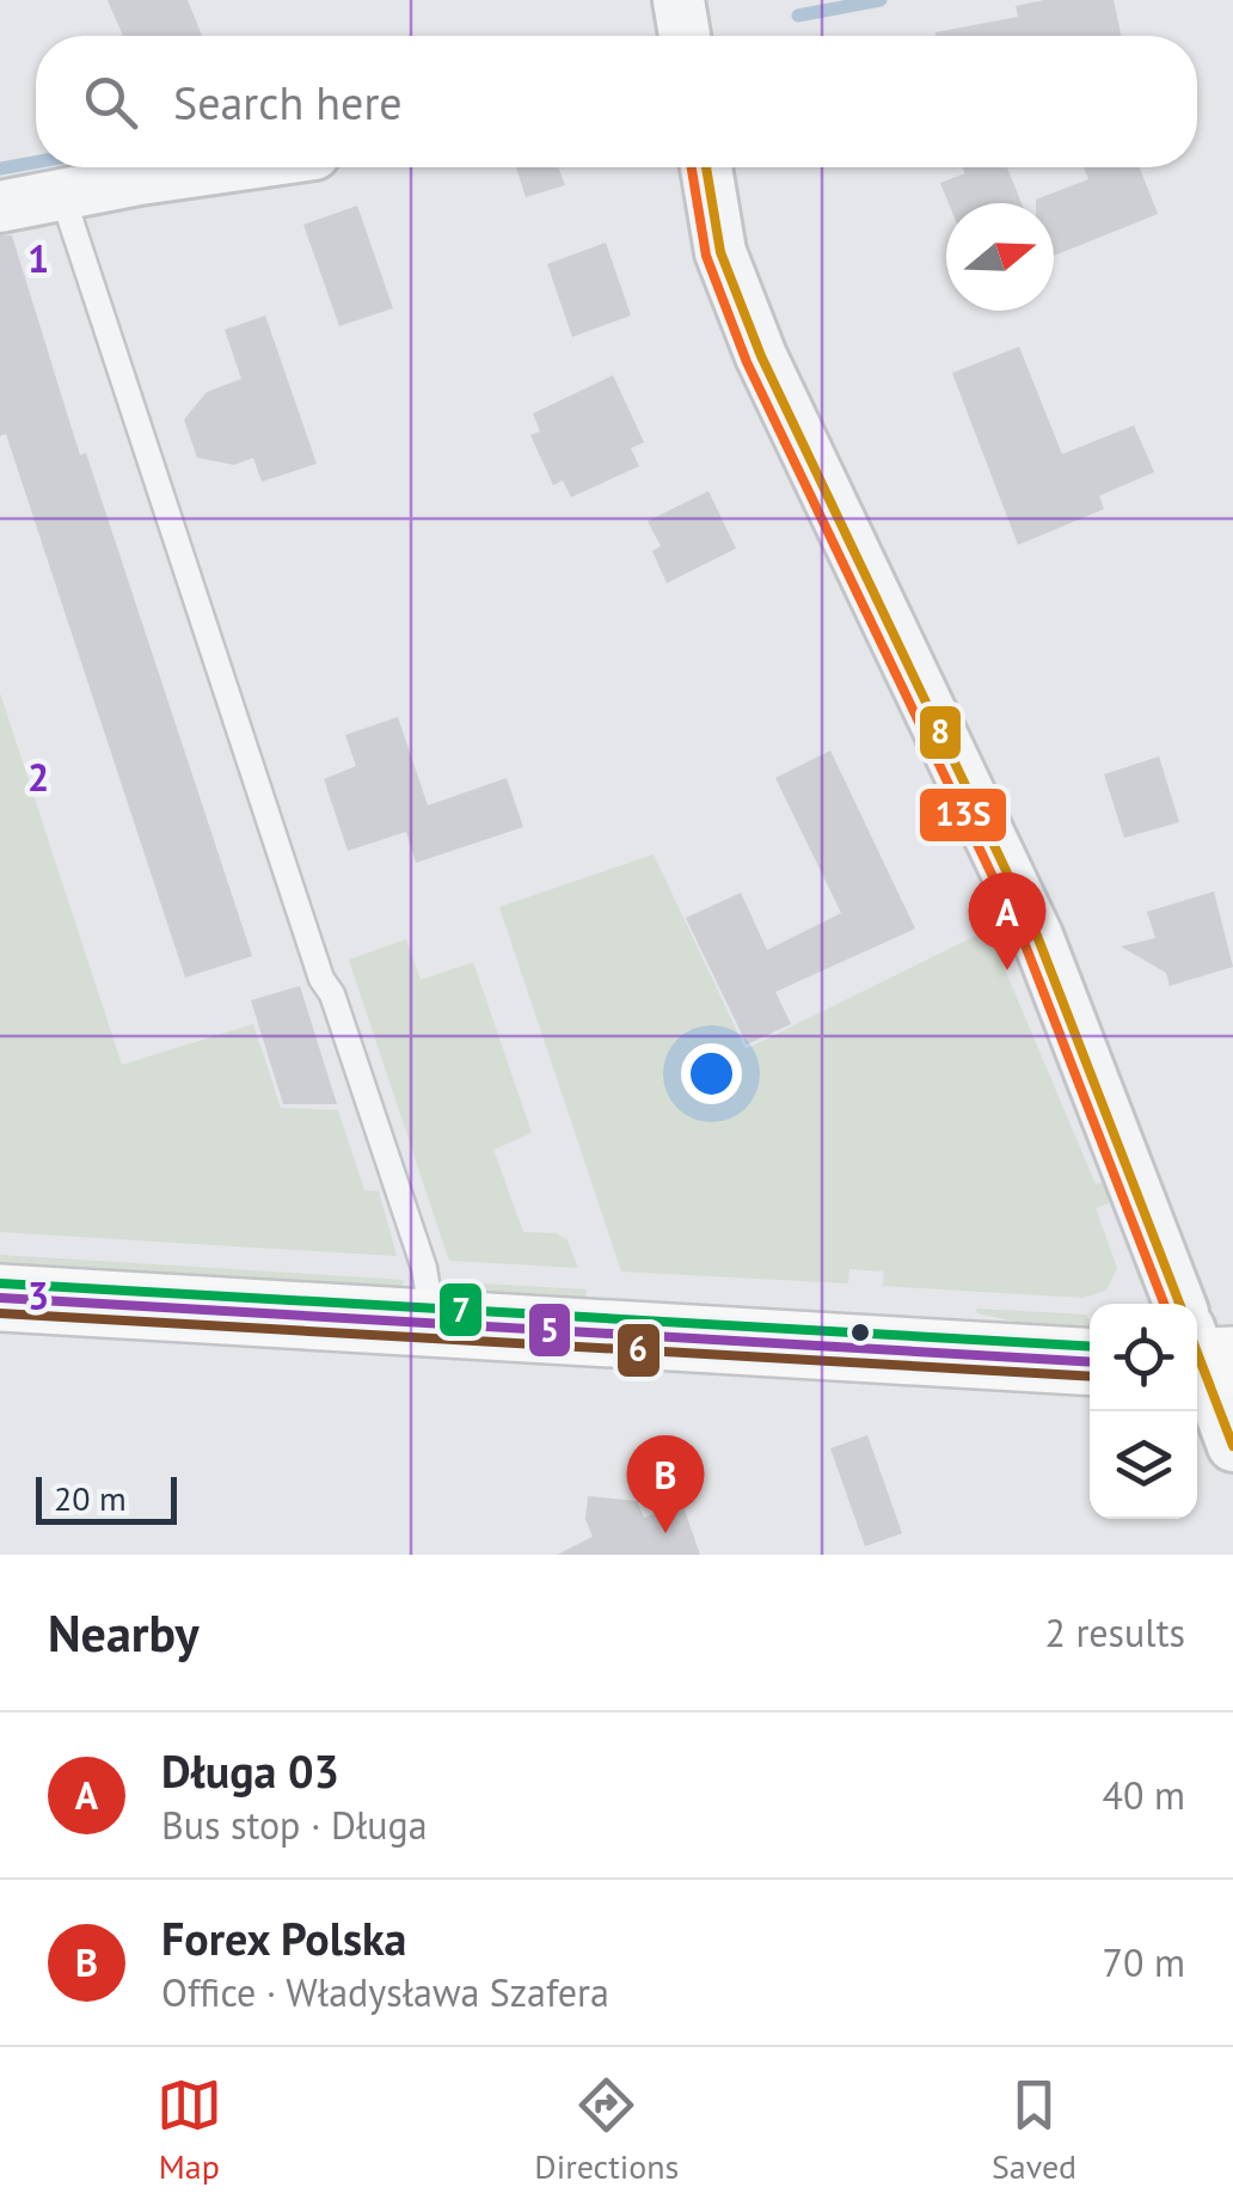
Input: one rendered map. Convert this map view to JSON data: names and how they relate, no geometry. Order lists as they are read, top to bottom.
{
  "lines": [
    "transit line 8",
    "transit line 13S",
    "transit line 7",
    "transit line 5",
    "transit line 6"
  ],
  "scale_bar": "20 m",
  "north": "right",
  "page": {
    "search": "Search here",
    "pins": ["A", "B"],
    "scale": "20 m",
    "heading": ["Nearby", "2 results"],
    "list": [
      {
        "mark": "A",
        "name": "Długa 03",
        "note": "Bus stop · Długa",
        "value": "40 m"
      },
      {
        "mark": "B",
        "name": "Forex Polska",
        "note": "Office · Władysława Szafera",
        "value": "70 m"
      }
    ],
    "nav": ["Map", "Directions", "Saved"]
  },
  "grid": {
    "rows": ["1", "2", "3"]
  }
}
